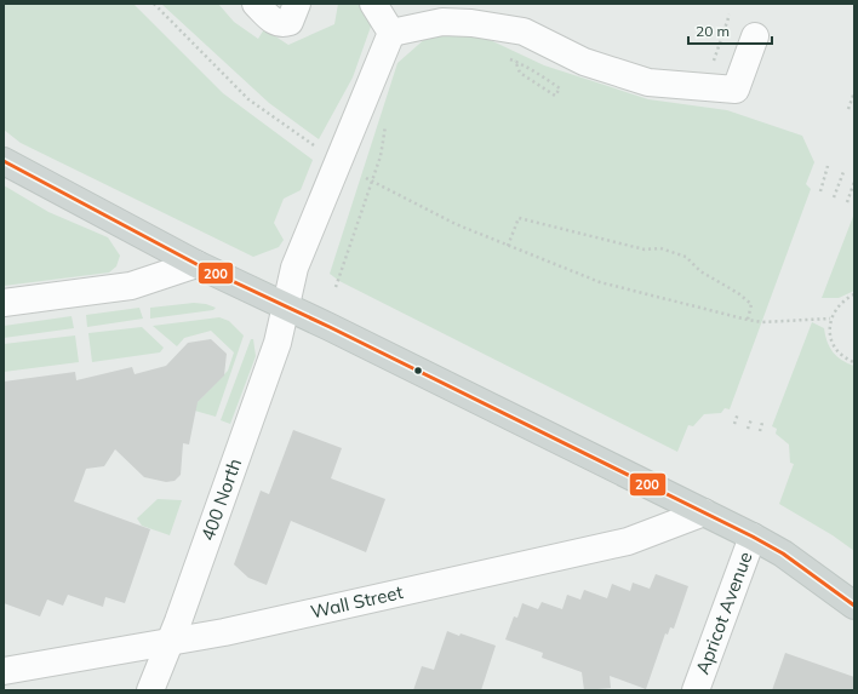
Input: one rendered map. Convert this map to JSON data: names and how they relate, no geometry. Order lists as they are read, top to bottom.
{
  "streets": {
    "street": ["400 North", "Wall Street", "Apricot Avenue"]
  },
  "crossings": [
    ["400 North", "Wall Street"]
  ],
  "lines": ["transit line 200"],
  "scale_bar": "20 m"
}
